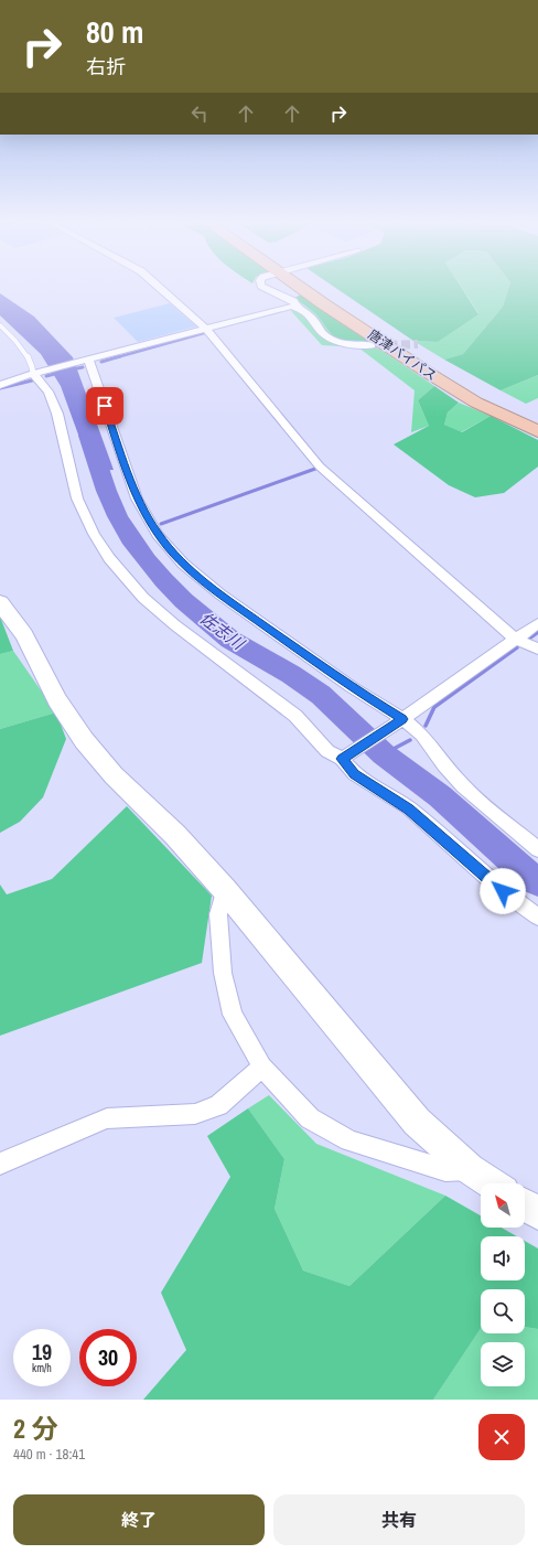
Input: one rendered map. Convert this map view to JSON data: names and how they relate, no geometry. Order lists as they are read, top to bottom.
{
  "streets": {
    "highway": ["唐津バイパス"]
  },
  "water": ["佐志川"],
  "north": "top left",
  "page": {
    "turn": ["80 m", "右折"],
    "speed": "19 km/h",
    "limit": "30",
    "heading": ["2 分", "440 m · 18:41"],
    "buttons": ["終了", "共有"]
  }
}
